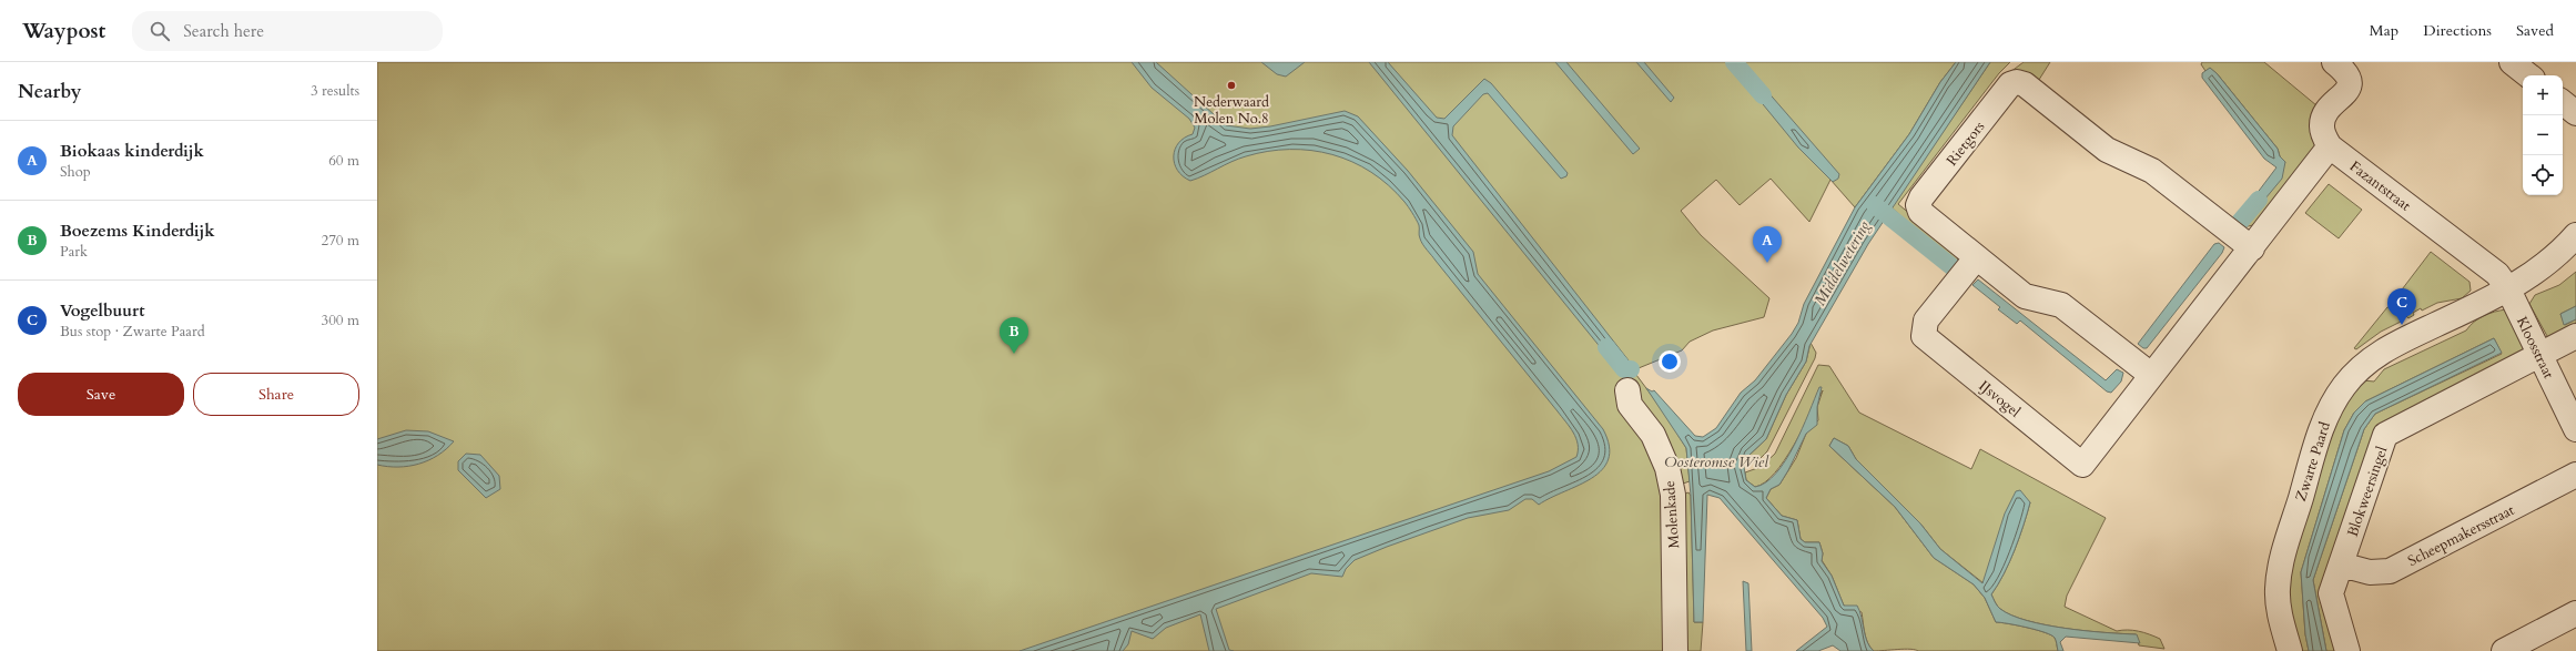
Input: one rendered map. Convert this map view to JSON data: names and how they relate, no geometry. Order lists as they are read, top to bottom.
{
  "streets": {
    "street": [
      "Rietgors",
      "Fazantstraat",
      "Kloosstraat",
      "IJsvogel",
      "Zwarte Paard",
      "Blokweersingel",
      "Molenkade",
      "Scheepmakersstraat"
    ]
  },
  "crossings": [
    ["Rietgors", "IJsvogel"],
    ["Fazantstraat", "Kloosstraat"],
    ["Fazantstraat", "Zwarte Paard"],
    ["Kloosstraat", "Zwarte Paard"],
    ["Kloosstraat", "Blokweersingel"],
    ["Blokweersingel", "Scheepmakersstraat"]
  ],
  "water": ["Middelwetering", "Oosteromse Wiel"],
  "places": ["Nederwaard Molen No.8"],
  "page": {
    "header": "Waypost",
    "search": "Search here",
    "nav": ["Map", "Directions", "Saved"],
    "heading": ["Nearby", "3 results"],
    "map_buttons": ["+", "−"],
    "list": [
      {
        "mark": "A",
        "name": "Biokaas kinderdijk",
        "note": "Shop",
        "value": "60 m"
      },
      {
        "mark": "B",
        "name": "Boezems Kinderdijk",
        "note": "Park",
        "value": "270 m"
      },
      {
        "mark": "C",
        "name": "Vogelbuurt",
        "note": "Bus stop · Zwarte Paard",
        "value": "300 m"
      }
    ],
    "pins": ["A", "C", "B"],
    "buttons": ["Save", "Share"]
  }
}
